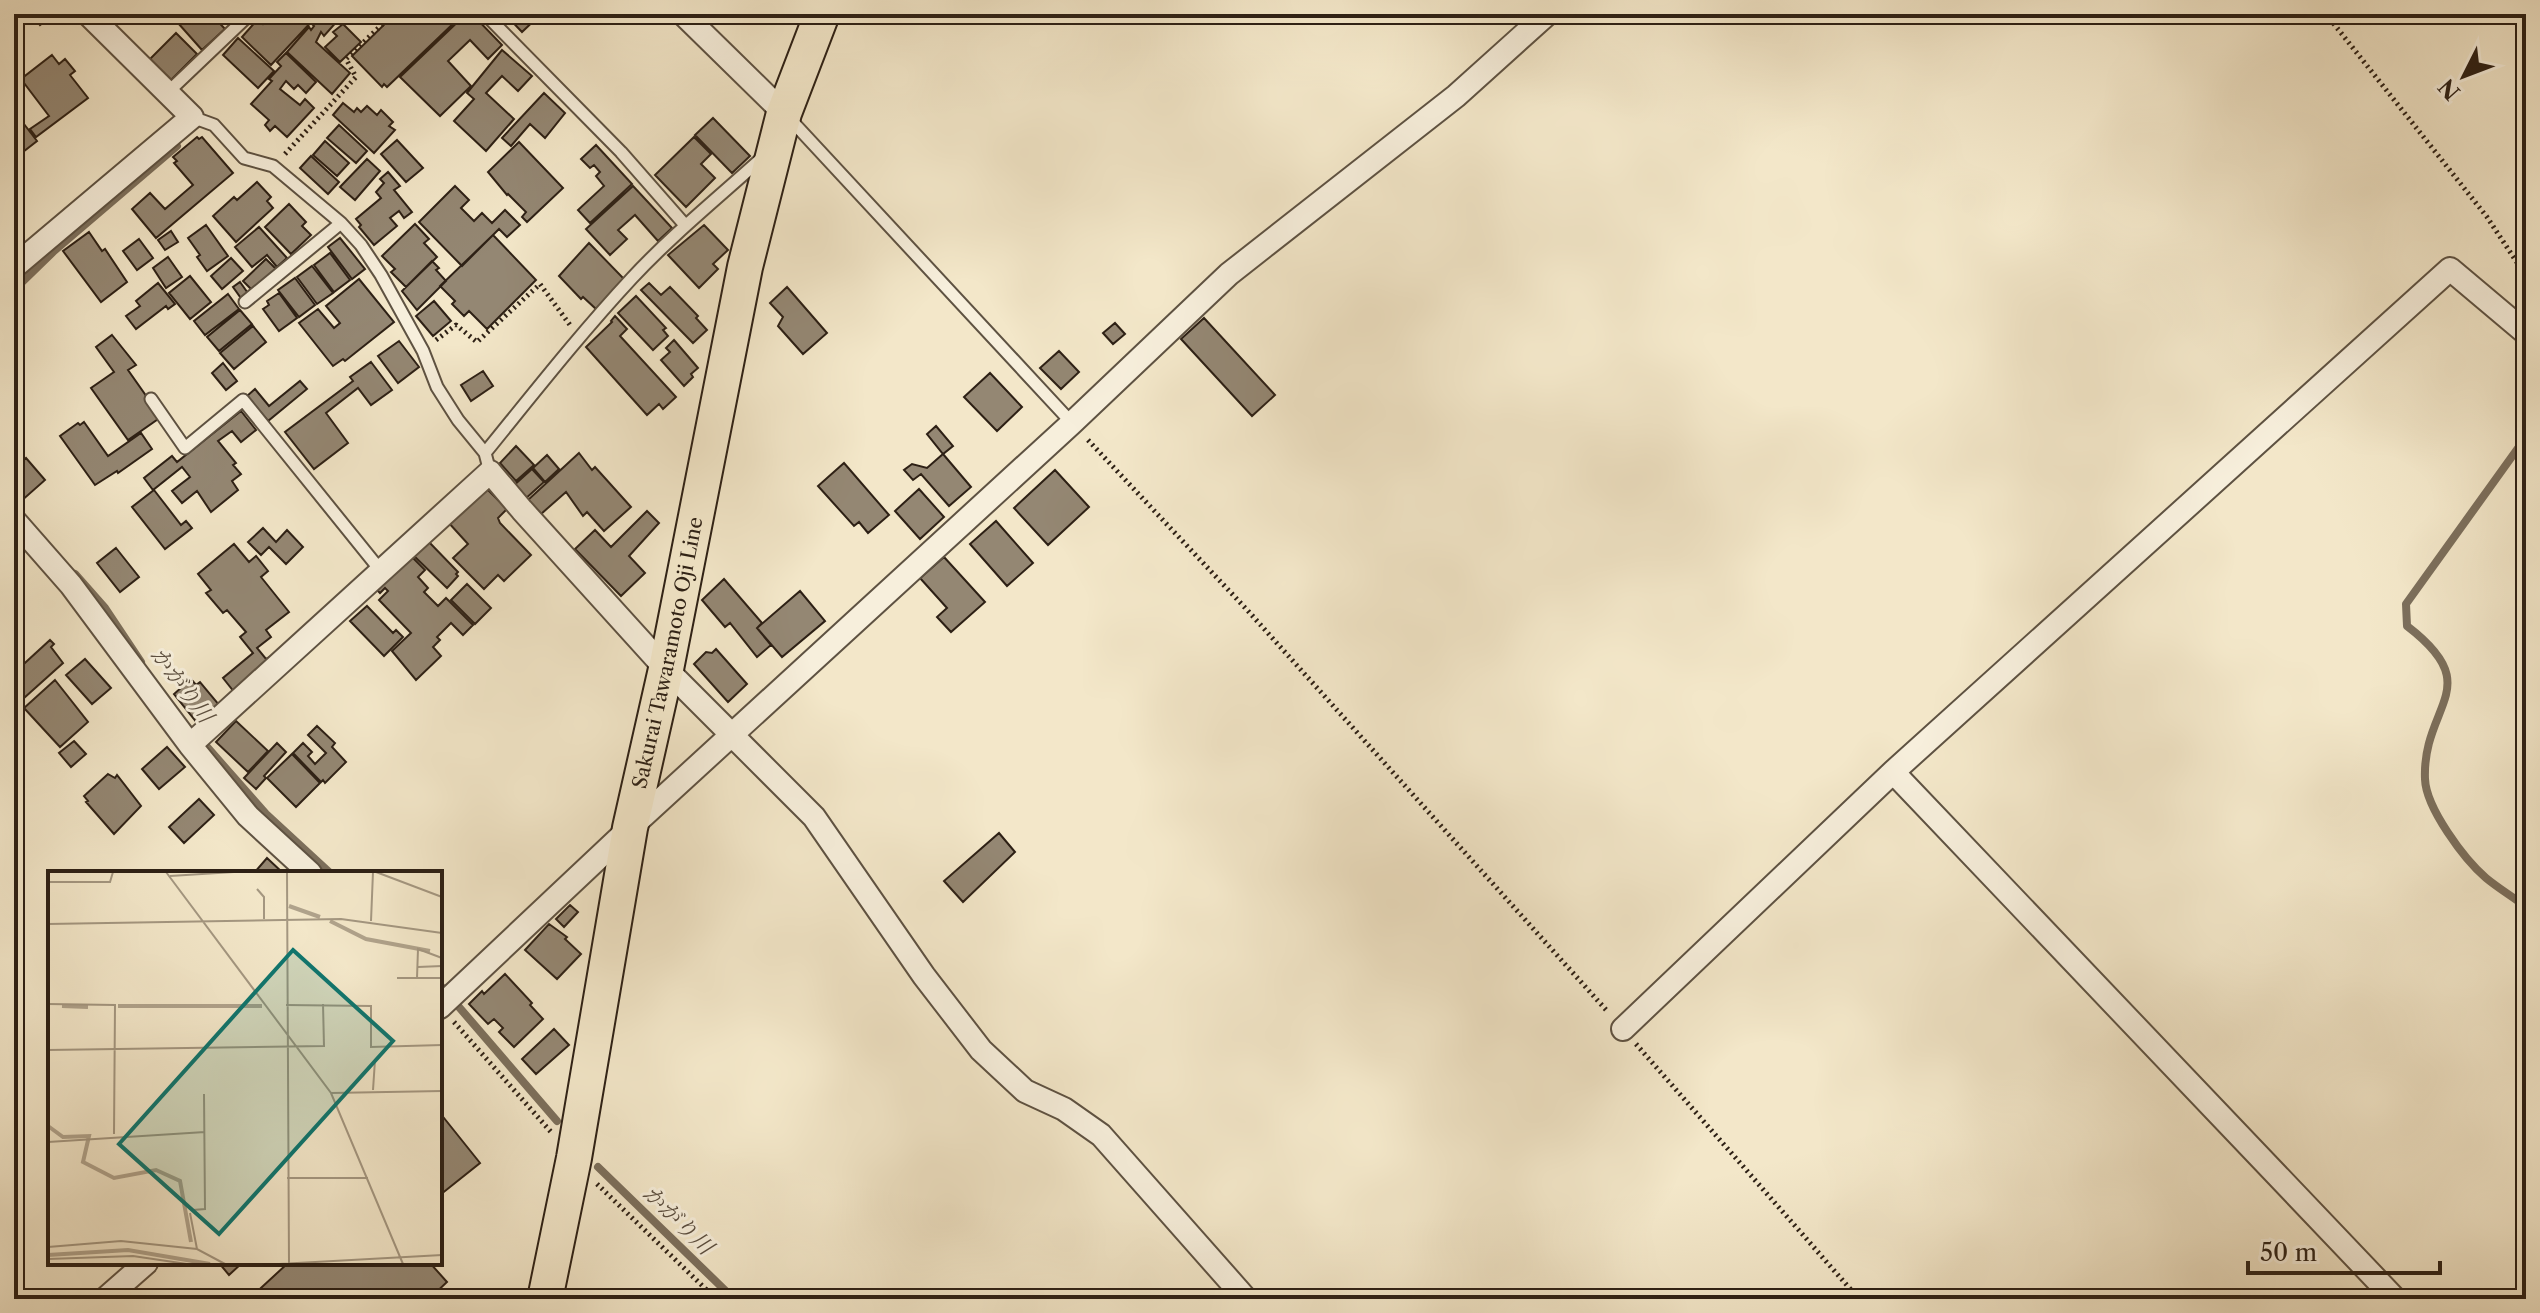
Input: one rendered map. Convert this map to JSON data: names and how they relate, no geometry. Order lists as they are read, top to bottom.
{
  "streets": {
    "main road": ["Sakurai Tawaramoto Oji Line"]
  },
  "water": ["かがり川"],
  "scale_bar": "50 m",
  "north": "bottom left"
}
